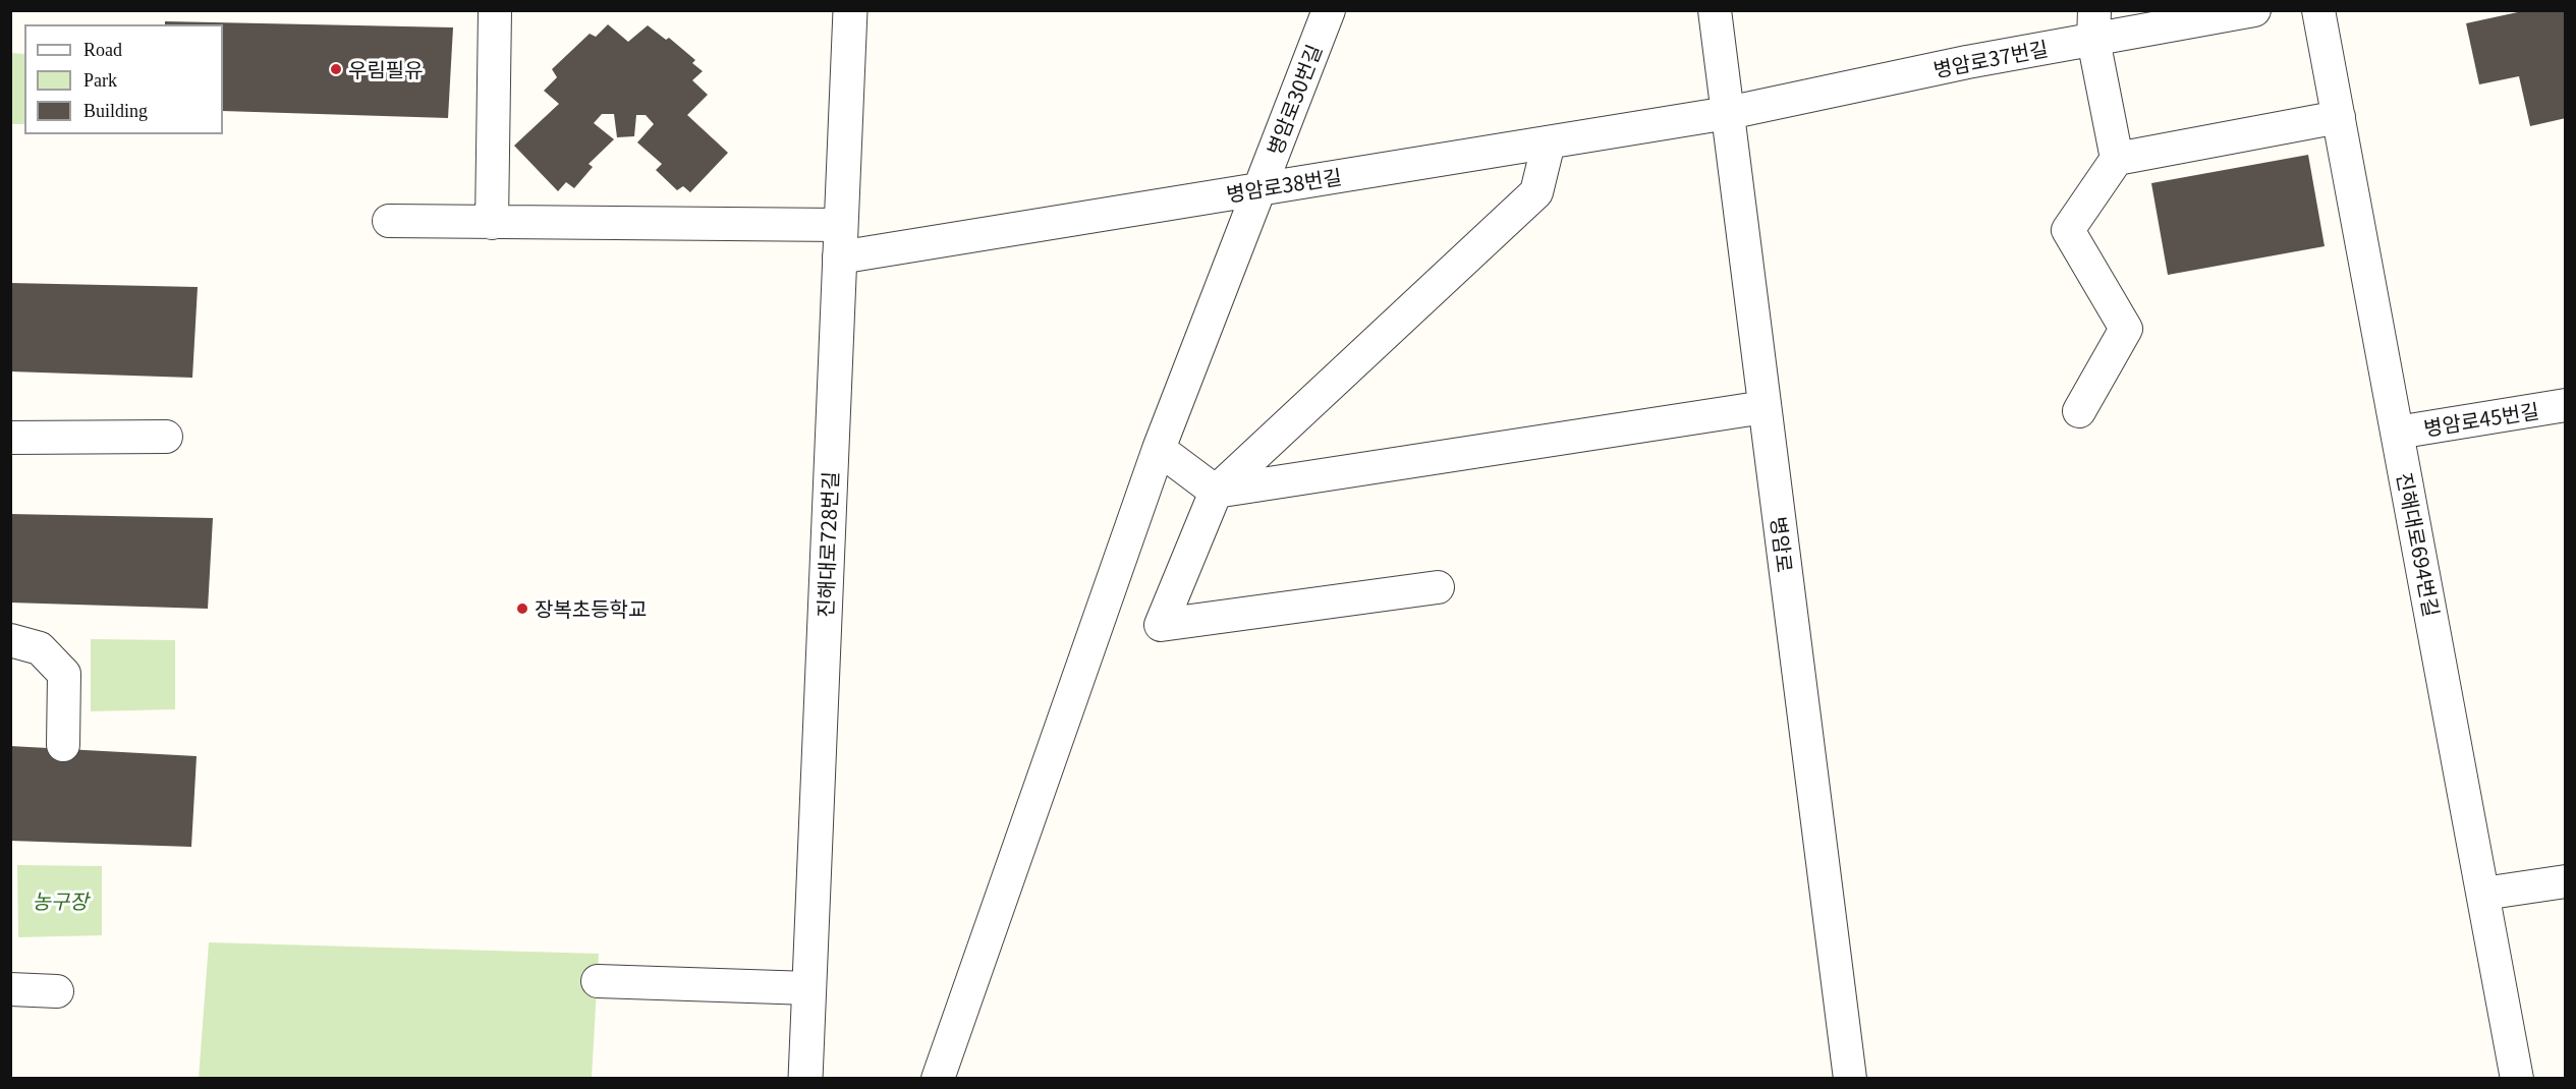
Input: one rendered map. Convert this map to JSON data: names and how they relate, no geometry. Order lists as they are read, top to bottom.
{
  "streets": {
    "street": [
      "병암로37번길",
      "병암로30번길",
      "병암로38번길",
      "병암로45번길",
      "진해대로728번길",
      "병암로",
      "진해대로694번길"
    ]
  },
  "crossings": [
    ["병암로37번길", "병암로38번길"],
    ["병암로37번길", "병암로"],
    ["병암로30번길", "병암로38번길"],
    ["병암로38번길", "진해대로728번길"],
    ["병암로38번길", "병암로"],
    ["병암로45번길", "진해대로694번길"]
  ],
  "parks": ["농구장"],
  "places": ["우림필유", "장복초등학교"],
  "legend": ["Road", "Park", "Building"]
}
